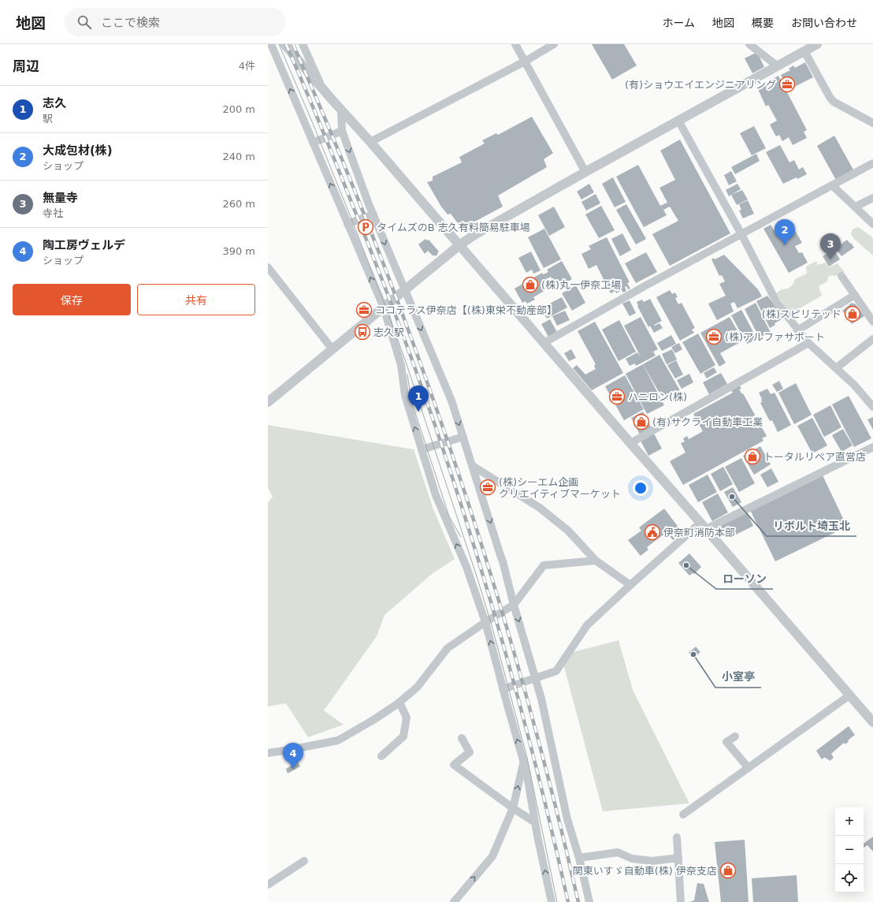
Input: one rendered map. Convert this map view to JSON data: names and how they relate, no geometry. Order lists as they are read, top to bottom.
{
  "places": {
    "office": [
      "(有)ショウエイエンジニアリング",
      "ココテラス伊奈店【(株)東栄不動産部】",
      "(株)アルファサポート",
      "ハニロン(株)",
      "(株)シーエム企画 クリエイティブマーケット"
    ],
    "parking": ["タイムズのB 志久有料簡易駐車場"],
    "shop": [
      "(株)丸一伊奈工場",
      "(株)スピリテッド",
      "(有)サクライ自動車工業",
      "トータルリペア直営店",
      "関東いすゞ自動車(株) 伊奈支店"
    ],
    "bus stop": ["志久駅"],
    "other": ["リボルト埼玉北", "ローソン", "小室亭"],
    "public building": ["伊奈町消防本部"]
  },
  "page": {
    "header": "地図",
    "search": "ここで検索",
    "nav": [
      "ホーム",
      "地図",
      "概要",
      "お問い合わせ"
    ],
    "heading": ["周辺", "4件"],
    "list": [
      {
        "mark": "1",
        "name": "志久",
        "note": "駅",
        "value": "200 m"
      },
      {
        "mark": "2",
        "name": "大成包材(株)",
        "note": "ショップ",
        "value": "240 m"
      },
      {
        "mark": "3",
        "name": "無量寺",
        "note": "寺社",
        "value": "260 m"
      },
      {
        "mark": "4",
        "name": "陶工房ヴェルデ",
        "note": "ショップ",
        "value": "390 m"
      }
    ],
    "pins": [
      "2",
      "3",
      "1",
      "4"
    ],
    "buttons": ["保存", "共有"],
    "map_buttons": ["+", "−"]
  }
}
